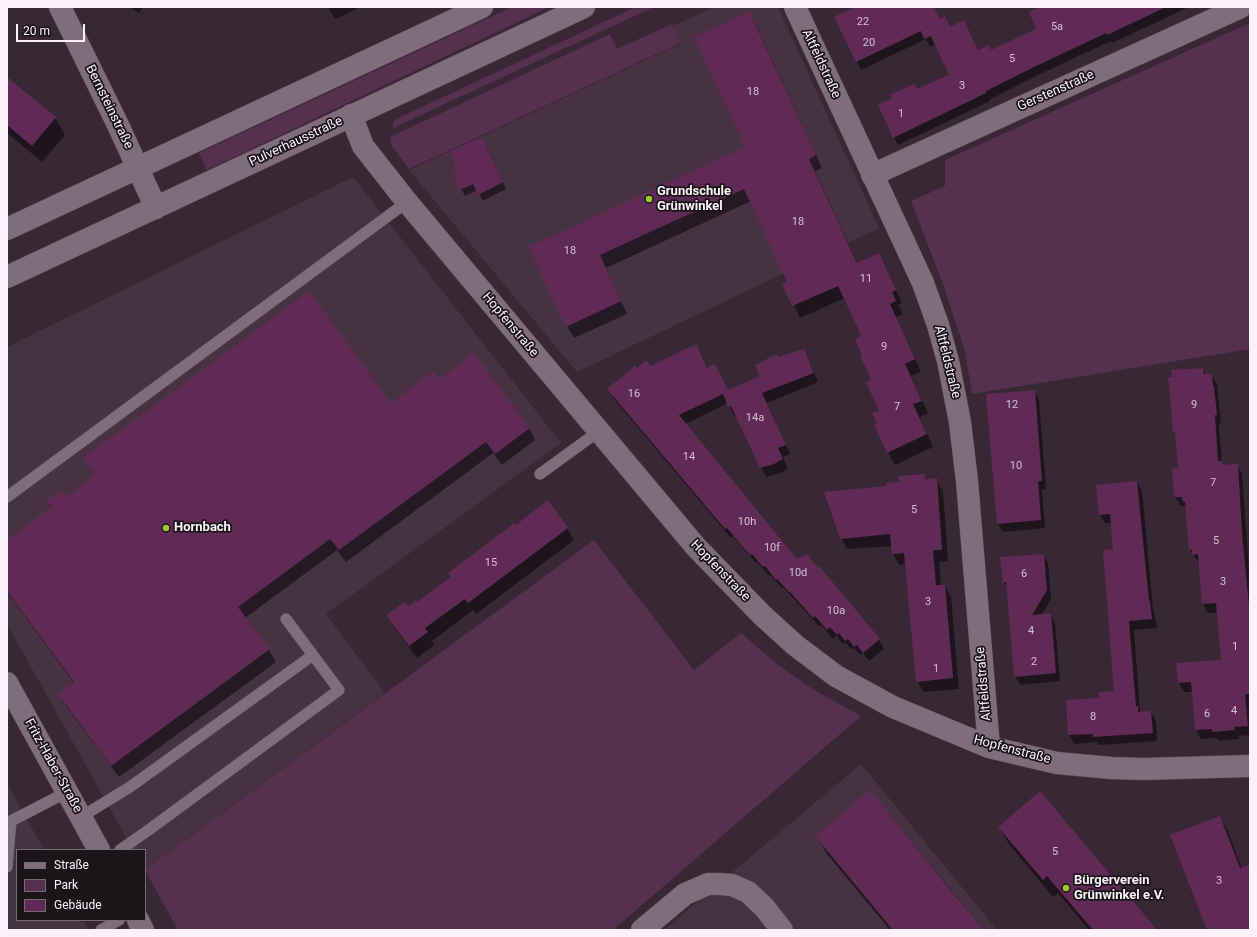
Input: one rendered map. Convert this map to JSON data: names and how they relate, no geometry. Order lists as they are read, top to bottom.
{
  "streets": {
    "street": [
      "Altfeldstraße",
      "Gerstenstraße",
      "Bernsteinstraße",
      "Pulverhausstraße",
      "Hopfenstraße",
      "Fritz-Haber-Straße"
    ]
  },
  "crossings": [
    ["Altfeldstraße", "Gerstenstraße"],
    ["Altfeldstraße", "Hopfenstraße"],
    ["Bernsteinstraße", "Pulverhausstraße"],
    ["Pulverhausstraße", "Hopfenstraße"]
  ],
  "places": ["Grundschule Grünwinkel", "Hornbach", "Bürgerverein Grünwinkel e.V."],
  "house_numbers": [
    "22",
    "5a",
    "20",
    "5",
    "3",
    "18",
    "1",
    "18",
    "18",
    "11",
    "9",
    "16",
    "12",
    "9",
    "7",
    "14a",
    "14",
    "10",
    "7",
    "5",
    "10h",
    "5",
    "10f",
    "15",
    "10d",
    "6",
    "3",
    "3",
    "10a",
    "4",
    "1",
    "2",
    "1",
    "4",
    "6",
    "8",
    "5",
    "3"
  ],
  "legend": ["Straße", "Park", "Gebäude"],
  "scale_bar": "20 m"
}
